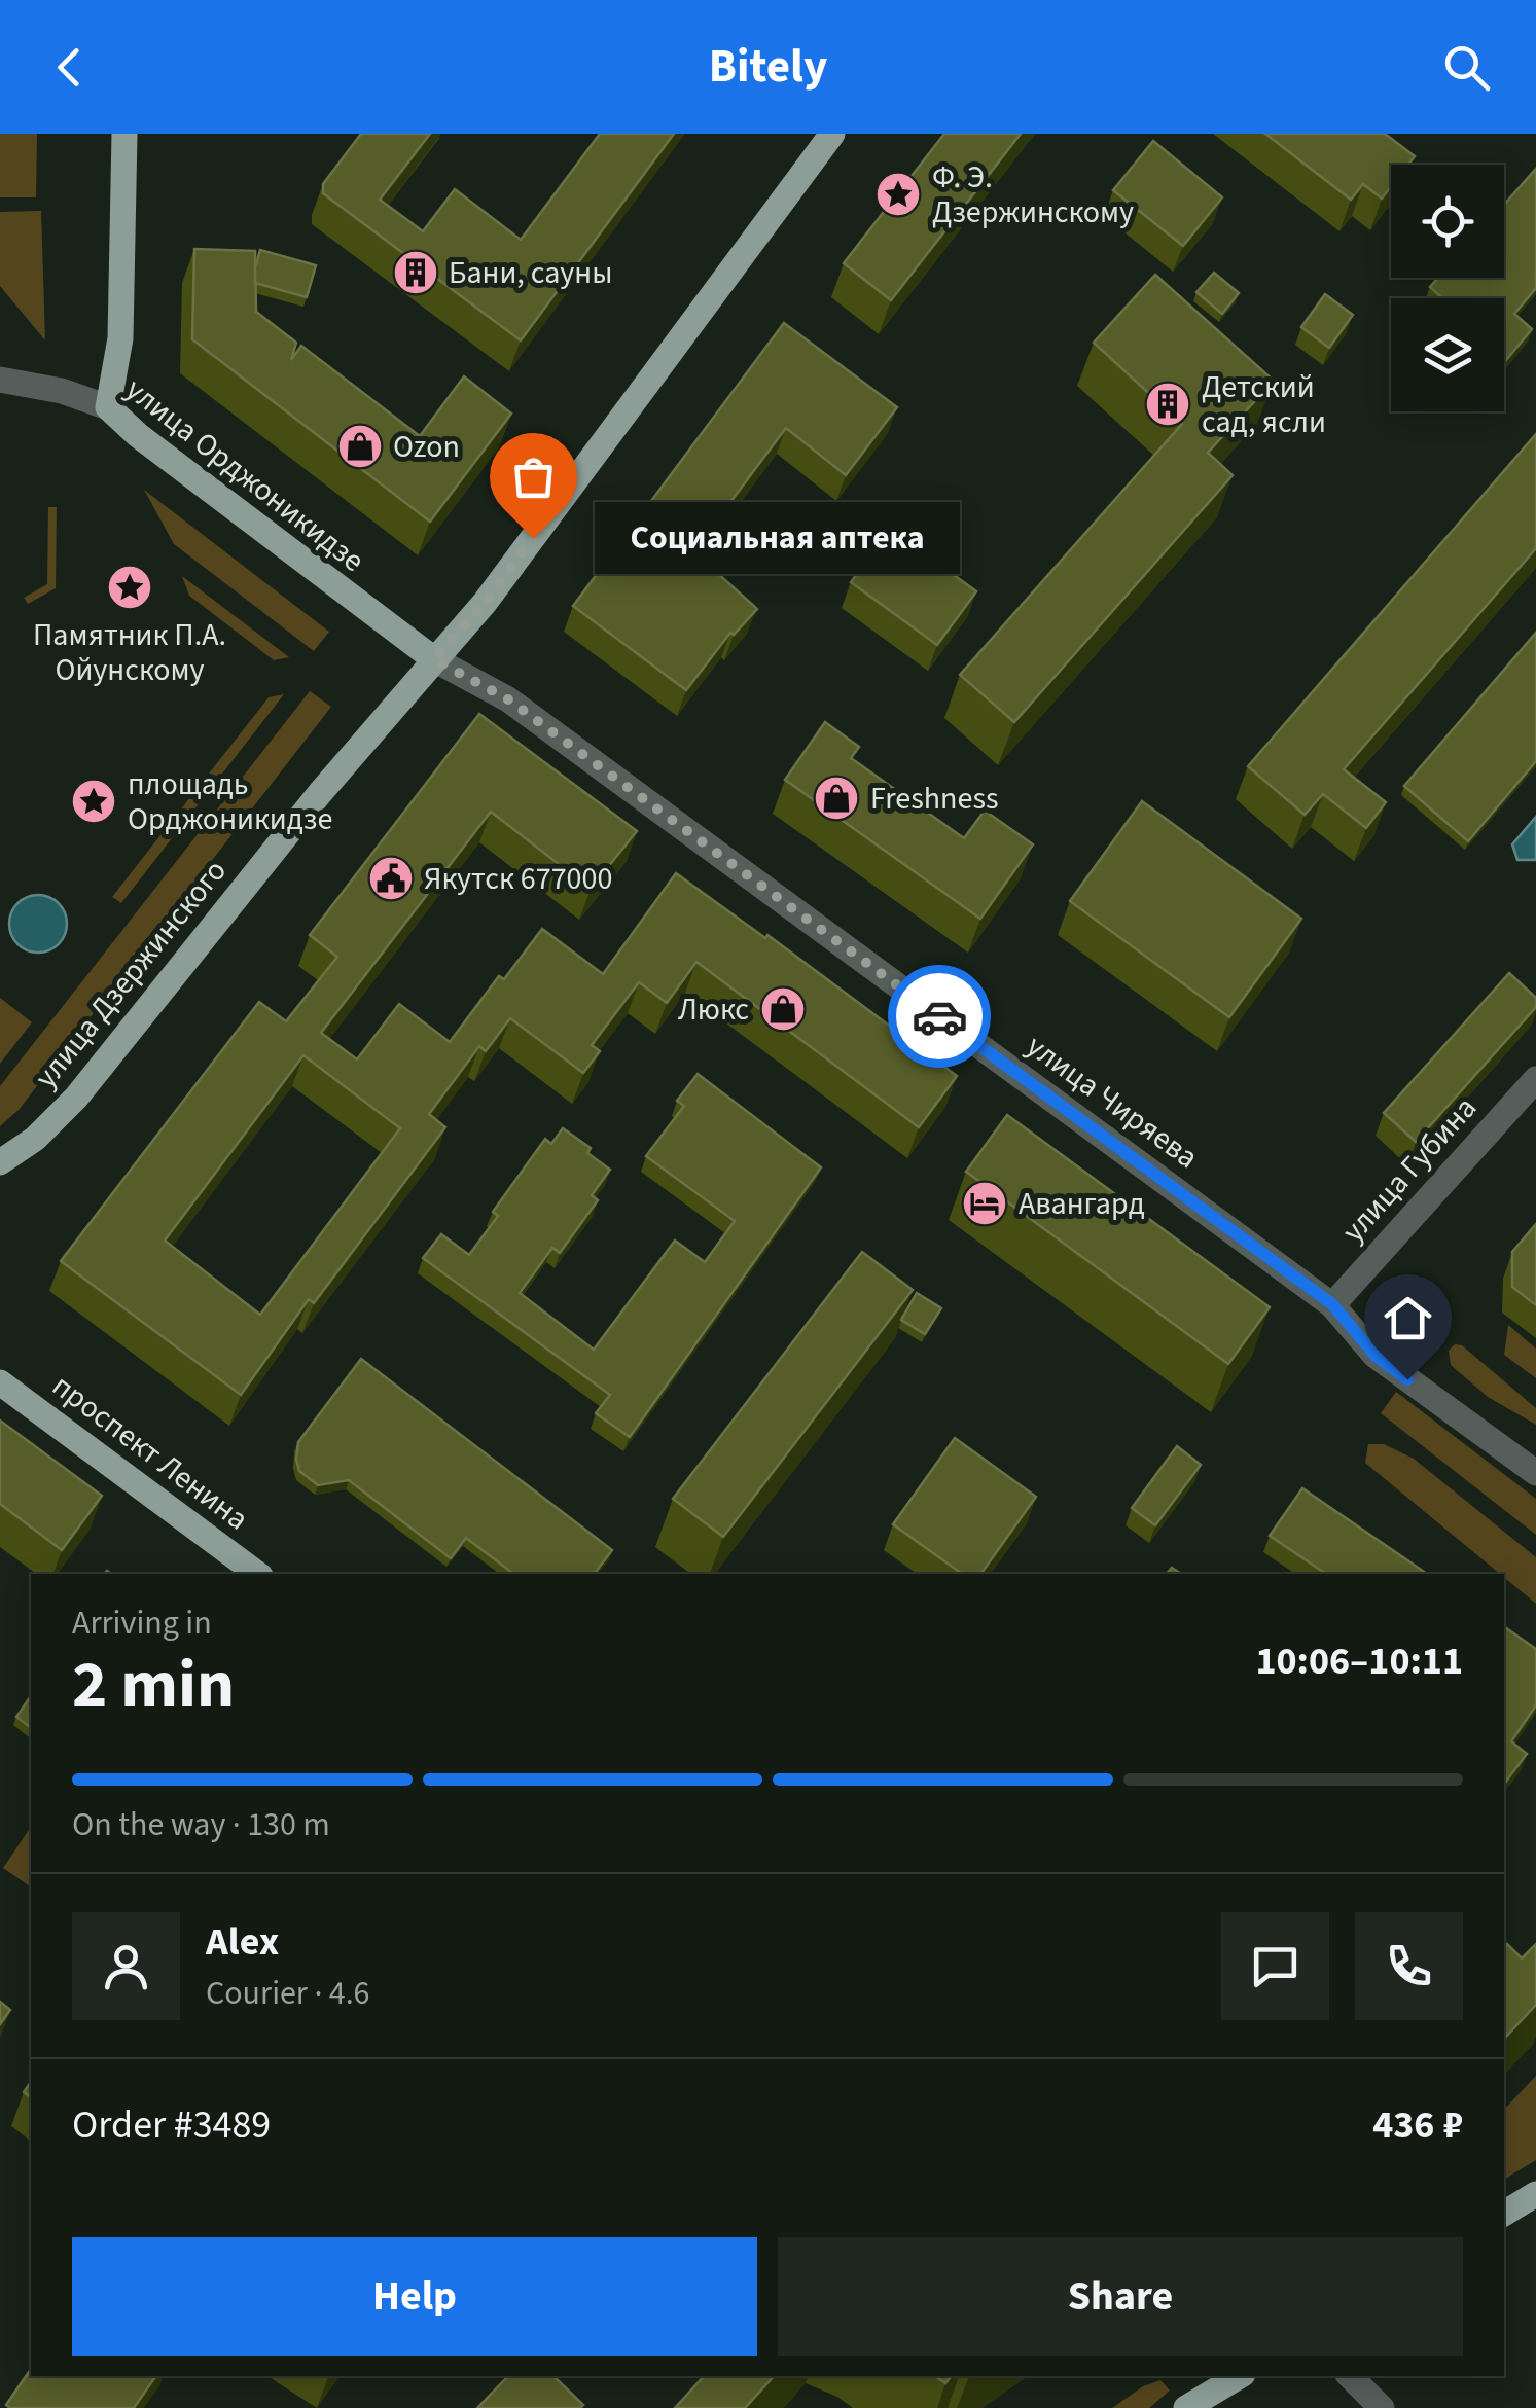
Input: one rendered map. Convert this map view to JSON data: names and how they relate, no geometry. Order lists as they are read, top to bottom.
{
  "streets": {
    "main road": ["улица Орджоникидзе", "улица Дзержинского", "проспект Ленина"],
    "street": ["улица Чиряева", "улица Губина"]
  },
  "crossings": [
    ["улица Орджоникидзе", "улица Дзержинского"],
    ["улица Орджоникидзе", "улица Чиряева"],
    ["улица Дзержинского", "улица Чиряева"],
    ["улица Чиряева", "улица Губина"]
  ],
  "places": {
    "place": ["Ф. Э. Дзержинскому", "Памятник П.А. Ойунскому", "площадь Орджоникидзе"],
    "building": ["Бани, сауны", "Детский сад, ясли"],
    "shop": ["Ozon", "Freshness", "Люкс"],
    "other": ["Социальная аптека"],
    "public building": ["Якутск 677000"],
    "hotel": ["Авангард"]
  },
  "page": {
    "header": "Bitely",
    "bubble": "Социальная аптека",
    "heading": ["2 min", "Arriving in", "10:06–10:11"],
    "panel": [
      "Alex",
      "Courier · 4.6",
      "Order #3489",
      "436 ₽"
    ],
    "bar": "On the way · 130 m",
    "buttons": ["Help", "Share"]
  }
}
